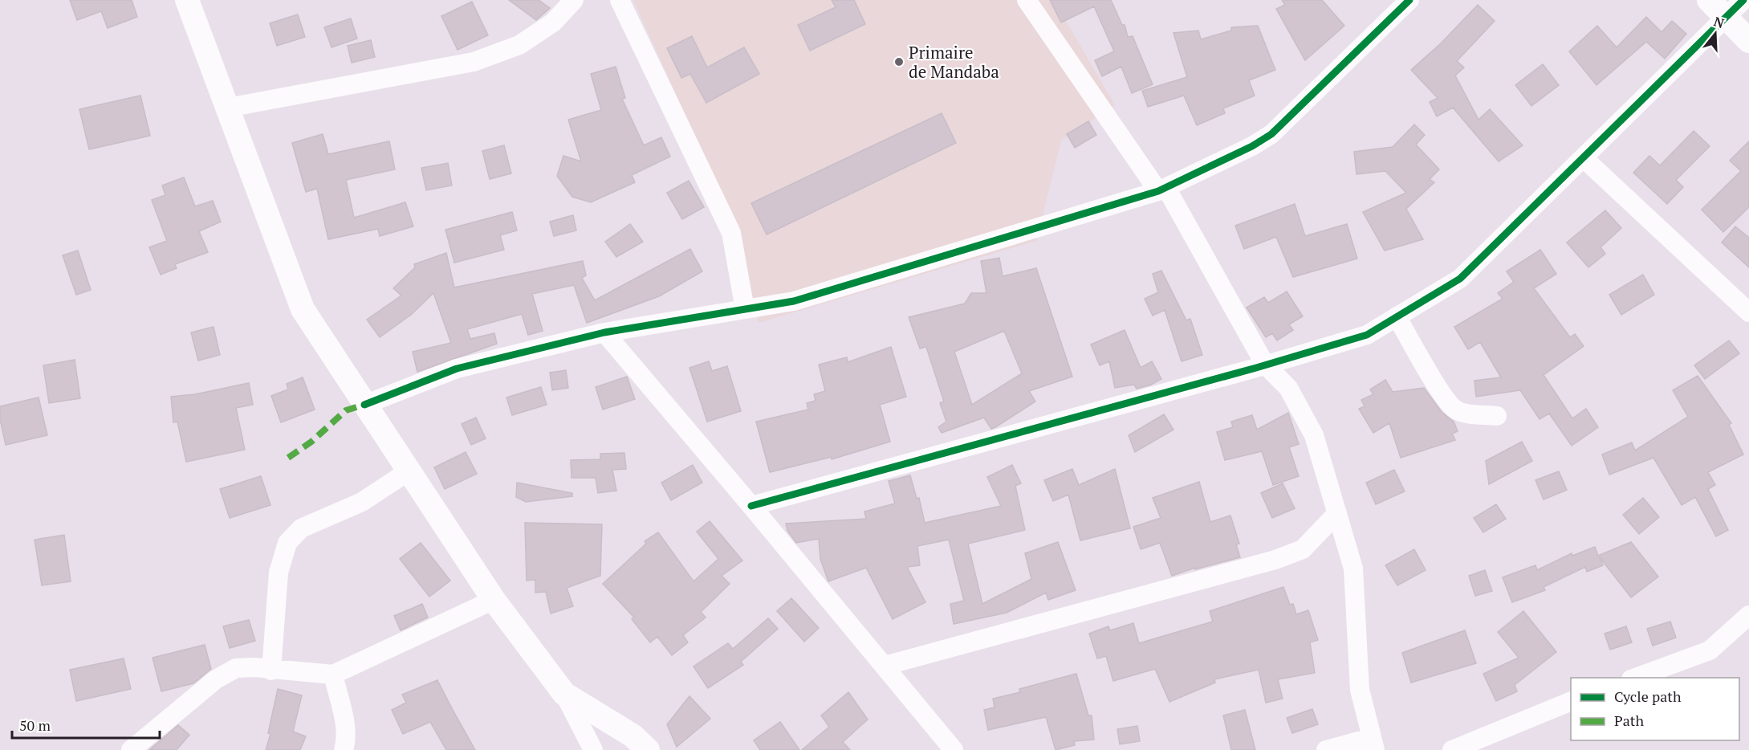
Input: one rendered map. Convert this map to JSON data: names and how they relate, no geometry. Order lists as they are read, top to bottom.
{
  "places": ["Primaire de Mandaba"],
  "legend": ["Cycle path", "Path"],
  "scale_bar": "50 m",
  "north": "top"
}
